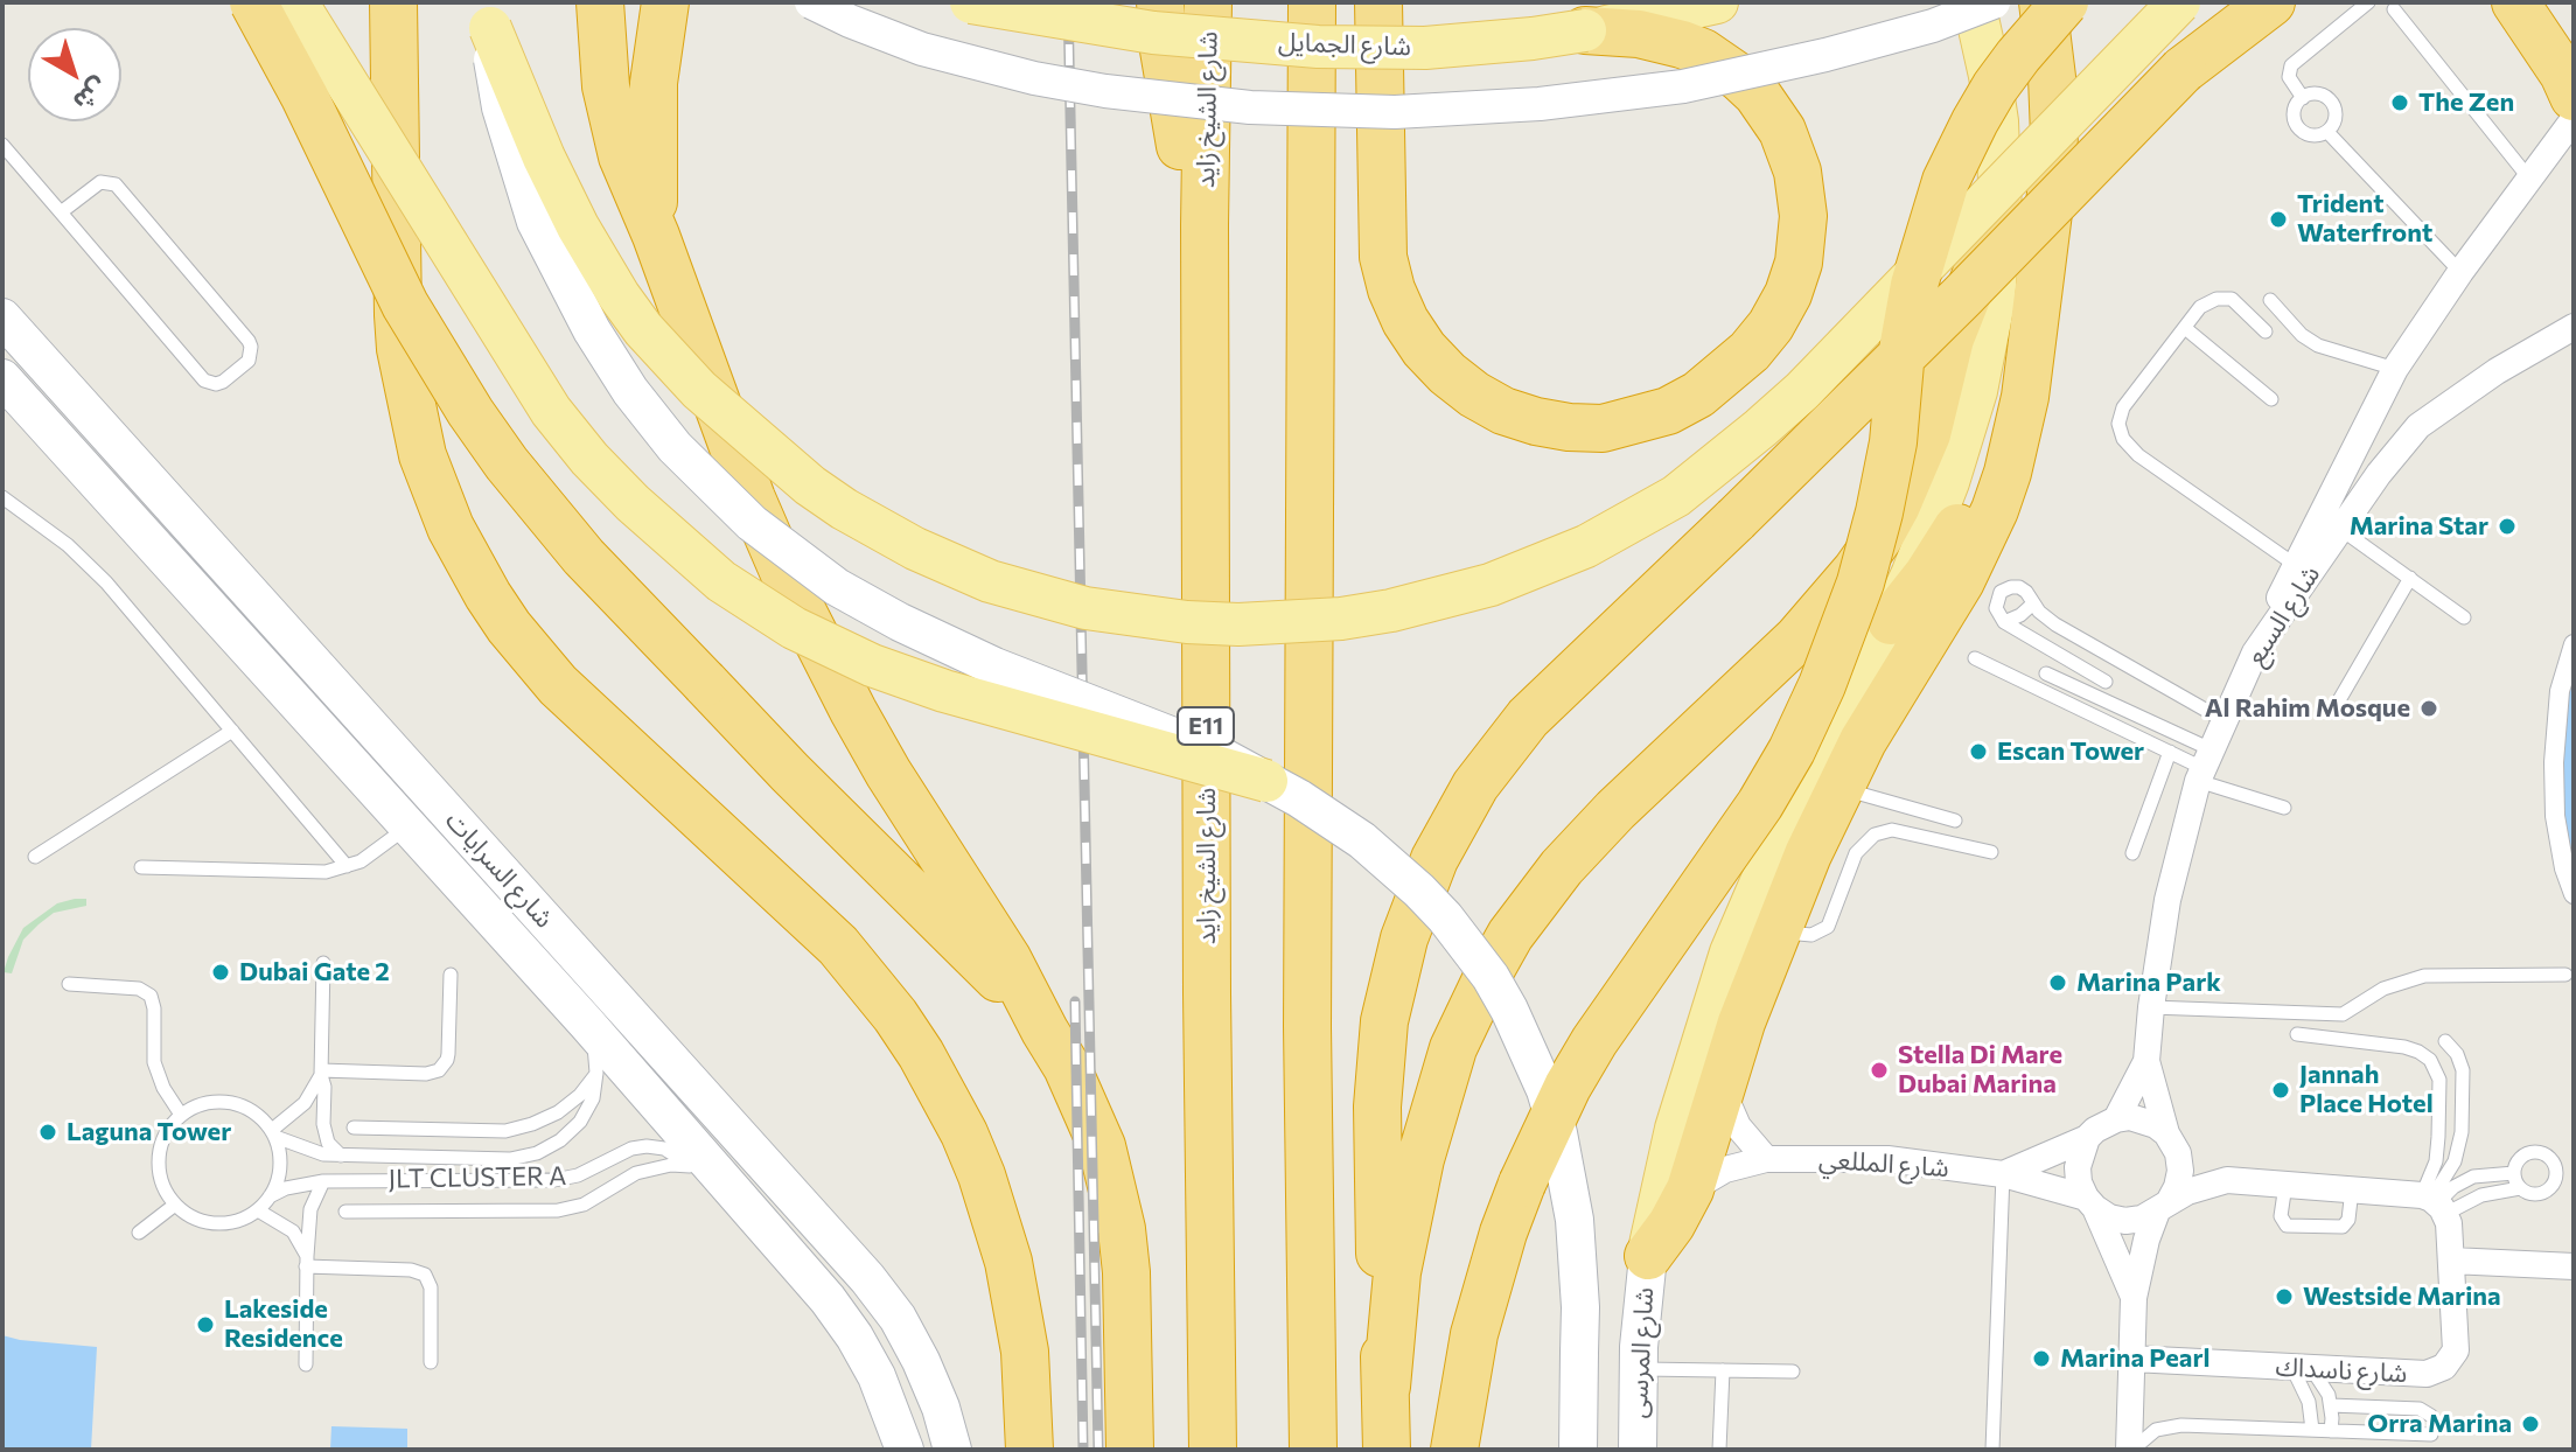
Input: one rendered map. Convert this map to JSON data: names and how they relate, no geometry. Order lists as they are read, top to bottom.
{
  "streets": {
    "highway": ["شارع الشيخ زايد", "E11"],
    "main road": ["شارع الجمايل", "شارع السرايات", "شارع المرسى"],
    "street": ["شارع السبع", "شارع المللعي", "شارع ناسداك"],
    "lane": ["JLT CLUSTER A"]
  },
  "crossings": [
    ["شارع السبع", "شارع المللعي"],
    ["شارع السرايات", "JLT CLUSTER A"]
  ],
  "places": [
    "The Zen",
    "Trident Waterfront",
    "Marina Star",
    "Al Rahim Mosque",
    "Escan Tower",
    "Dubai Gate 2",
    "Marina Park",
    "Stella Di Mare Dubai Marina",
    "Jannah Place Hotel",
    "Laguna Tower",
    "Westside Marina",
    "Lakeside Residence",
    "Marina Pearl",
    "Orra Marina"
  ],
  "north": "bottom right"
}
